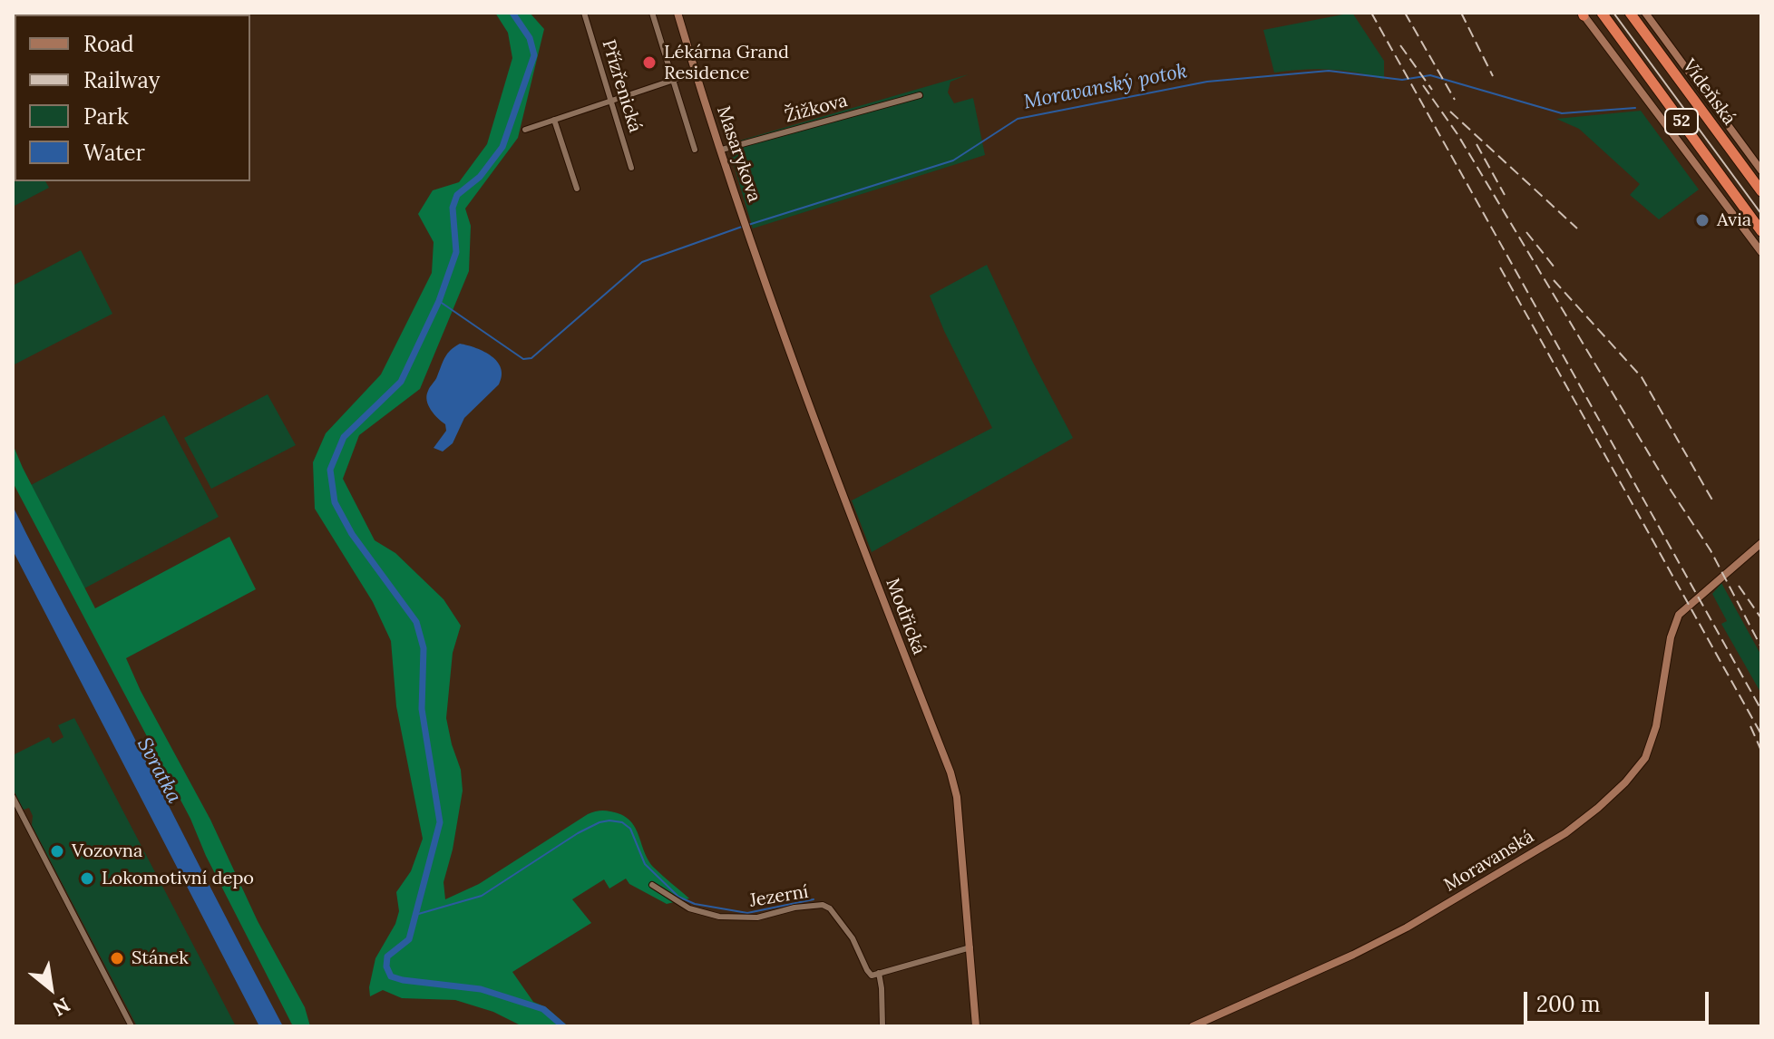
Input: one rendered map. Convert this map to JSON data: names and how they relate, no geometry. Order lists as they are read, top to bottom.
{
  "streets": {
    "highway": ["Vídeňská", "52"],
    "street": [
      "Přízřenická",
      "Žižkova",
      "Masarykova",
      "Modřická",
      "Moravanská",
      "Jezerní"
    ]
  },
  "crossings": [
    ["Žižkova", "Masarykova"],
    ["Masarykova", "Modřická"]
  ],
  "water": ["Moravanský potok", "Svratka"],
  "places": [
    "Lékárna Grand Residence",
    "Avia",
    "Vozovna",
    "Lokomotivní depo",
    "Stánek"
  ],
  "legend": [
    "Road",
    "Railway",
    "Park",
    "Water"
  ],
  "scale_bar": "200 m",
  "north": "bottom right"
}
